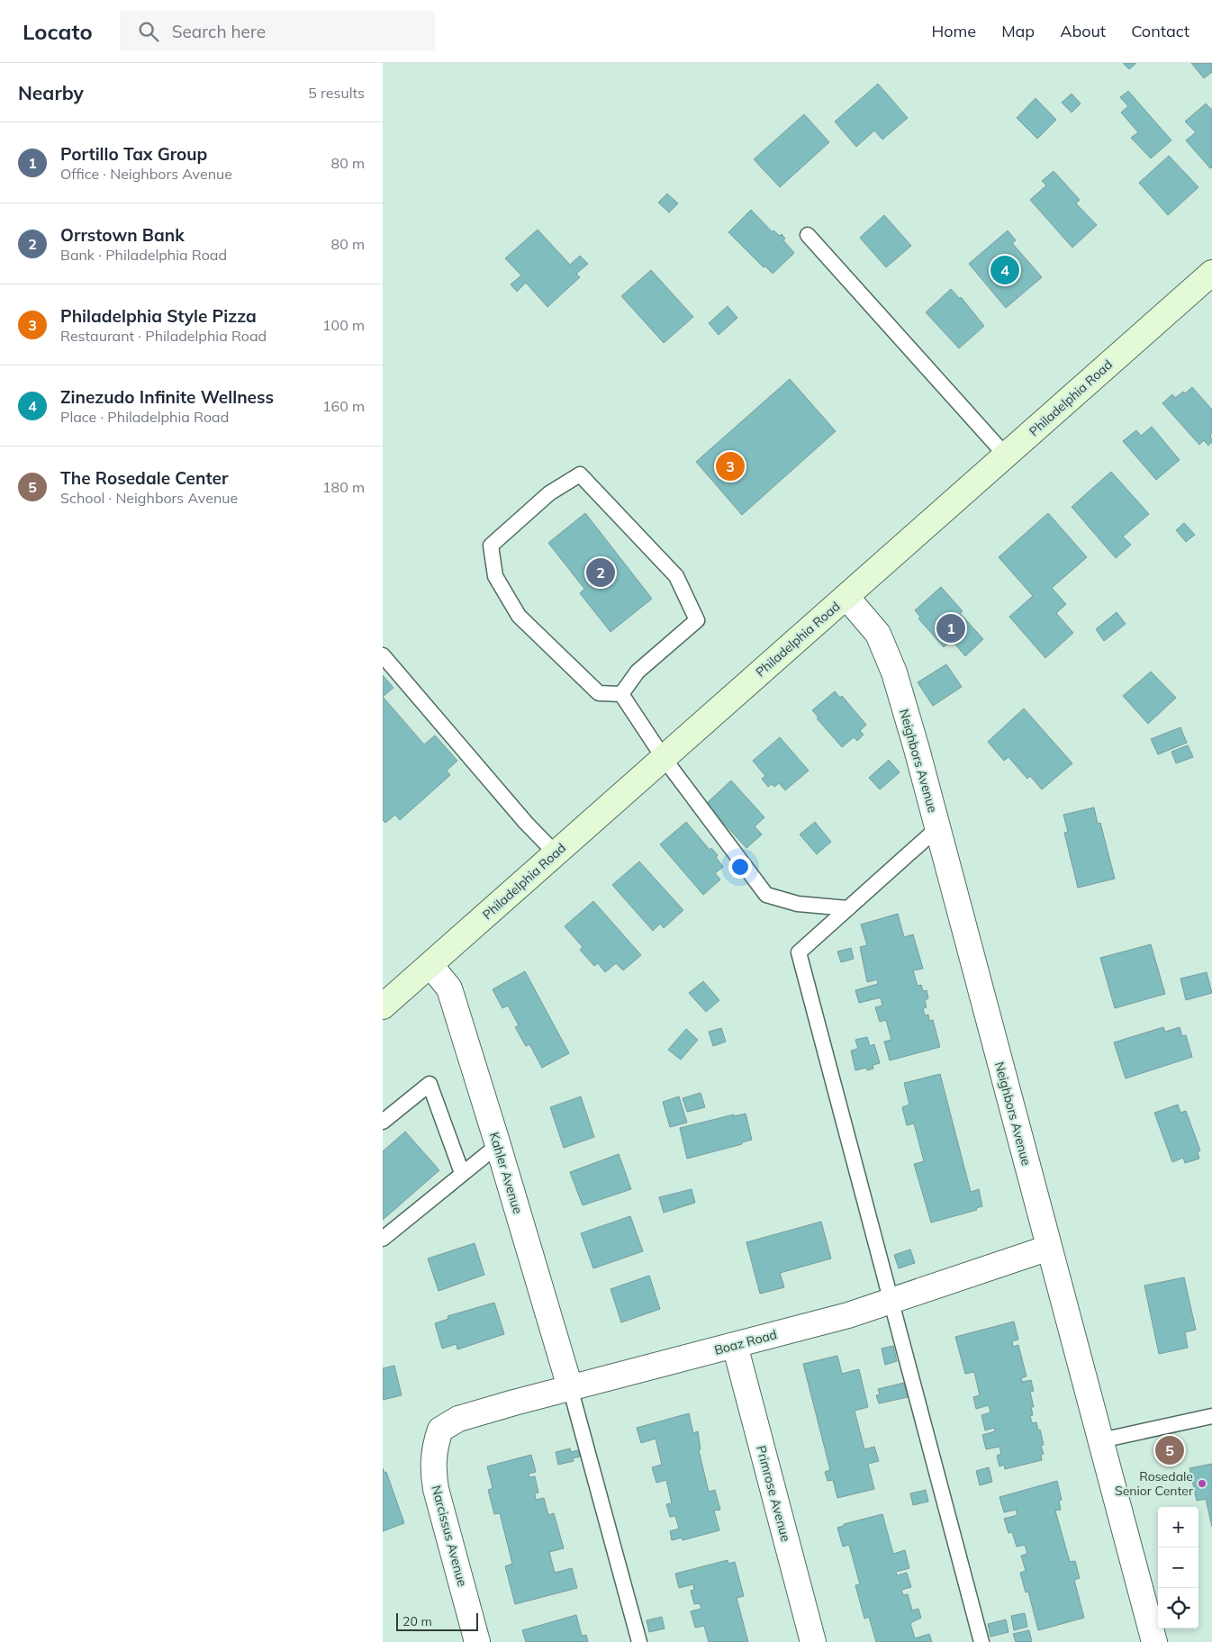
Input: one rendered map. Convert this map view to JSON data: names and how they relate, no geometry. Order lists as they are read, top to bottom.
{
  "streets": {
    "main road": ["Philadelphia Road"],
    "street": [
      "Neighbors Avenue",
      "Kahler Avenue",
      "Boaz Road",
      "Primrose Avenue",
      "Narcissus Avenue"
    ]
  },
  "crossings": [
    ["Philadelphia Road", "Neighbors Avenue"],
    ["Philadelphia Road", "Kahler Avenue"],
    ["Neighbors Avenue", "Boaz Road"],
    ["Kahler Avenue", "Boaz Road"],
    ["Boaz Road", "Primrose Avenue"],
    ["Boaz Road", "Narcissus Avenue"]
  ],
  "places": ["Rosedale Senior Center"],
  "scale_bar": "20 m",
  "page": {
    "header": "Locato",
    "search": "Search here",
    "nav": [
      "Home",
      "Map",
      "About",
      "Contact"
    ],
    "heading": ["Nearby", "5 results"],
    "list": [
      {
        "mark": "1",
        "name": "Portillo Tax Group",
        "note": "Office · Neighbors Avenue",
        "value": "80 m"
      },
      {
        "mark": "2",
        "name": "Orrstown Bank",
        "note": "Bank · Philadelphia Road",
        "value": "80 m"
      },
      {
        "mark": "3",
        "name": "Philadelphia Style Pizza",
        "note": "Restaurant · Philadelphia Road",
        "value": "100 m"
      },
      {
        "mark": "4",
        "name": "Zinezudo Infinite Wellness",
        "note": "Place · Philadelphia Road",
        "value": "160 m"
      },
      {
        "mark": "5",
        "name": "The Rosedale Center",
        "note": "School · Neighbors Avenue",
        "value": "180 m"
      }
    ],
    "pins": [
      "4",
      "3",
      "2",
      "1",
      "5"
    ],
    "map_buttons": ["+", "−"],
    "scale": "20 m"
  }
}
